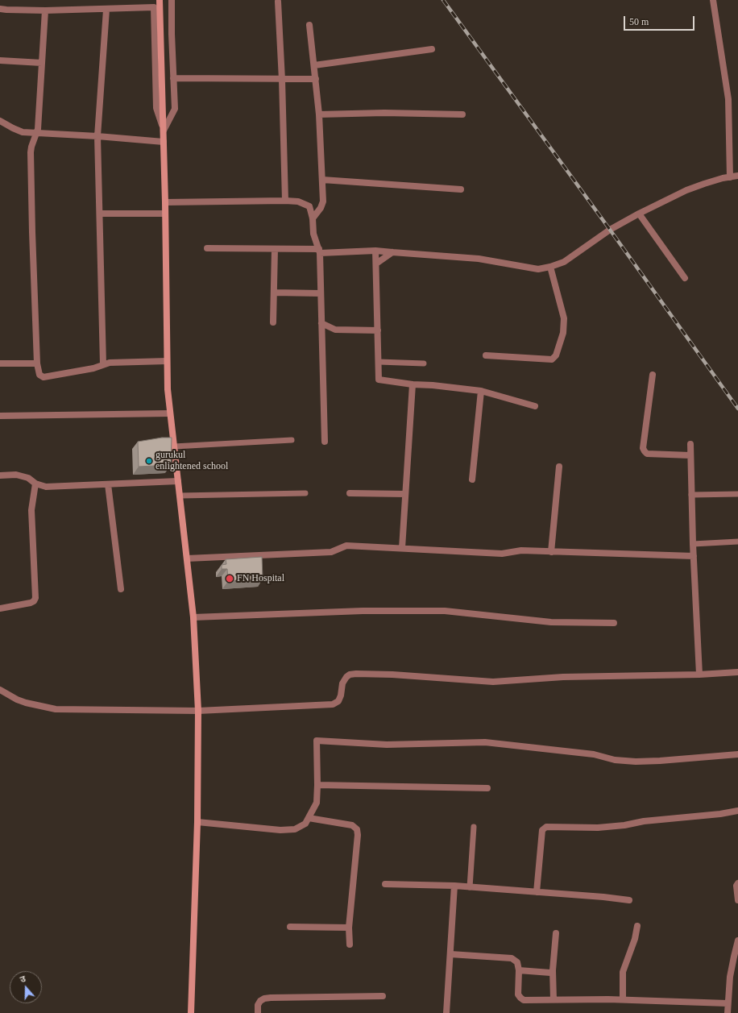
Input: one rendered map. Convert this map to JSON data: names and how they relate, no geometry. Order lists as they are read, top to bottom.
{
  "places": ["gurukul enlightened school", "FN Hospital"],
  "scale_bar": "50 m",
  "north": "top"
}
